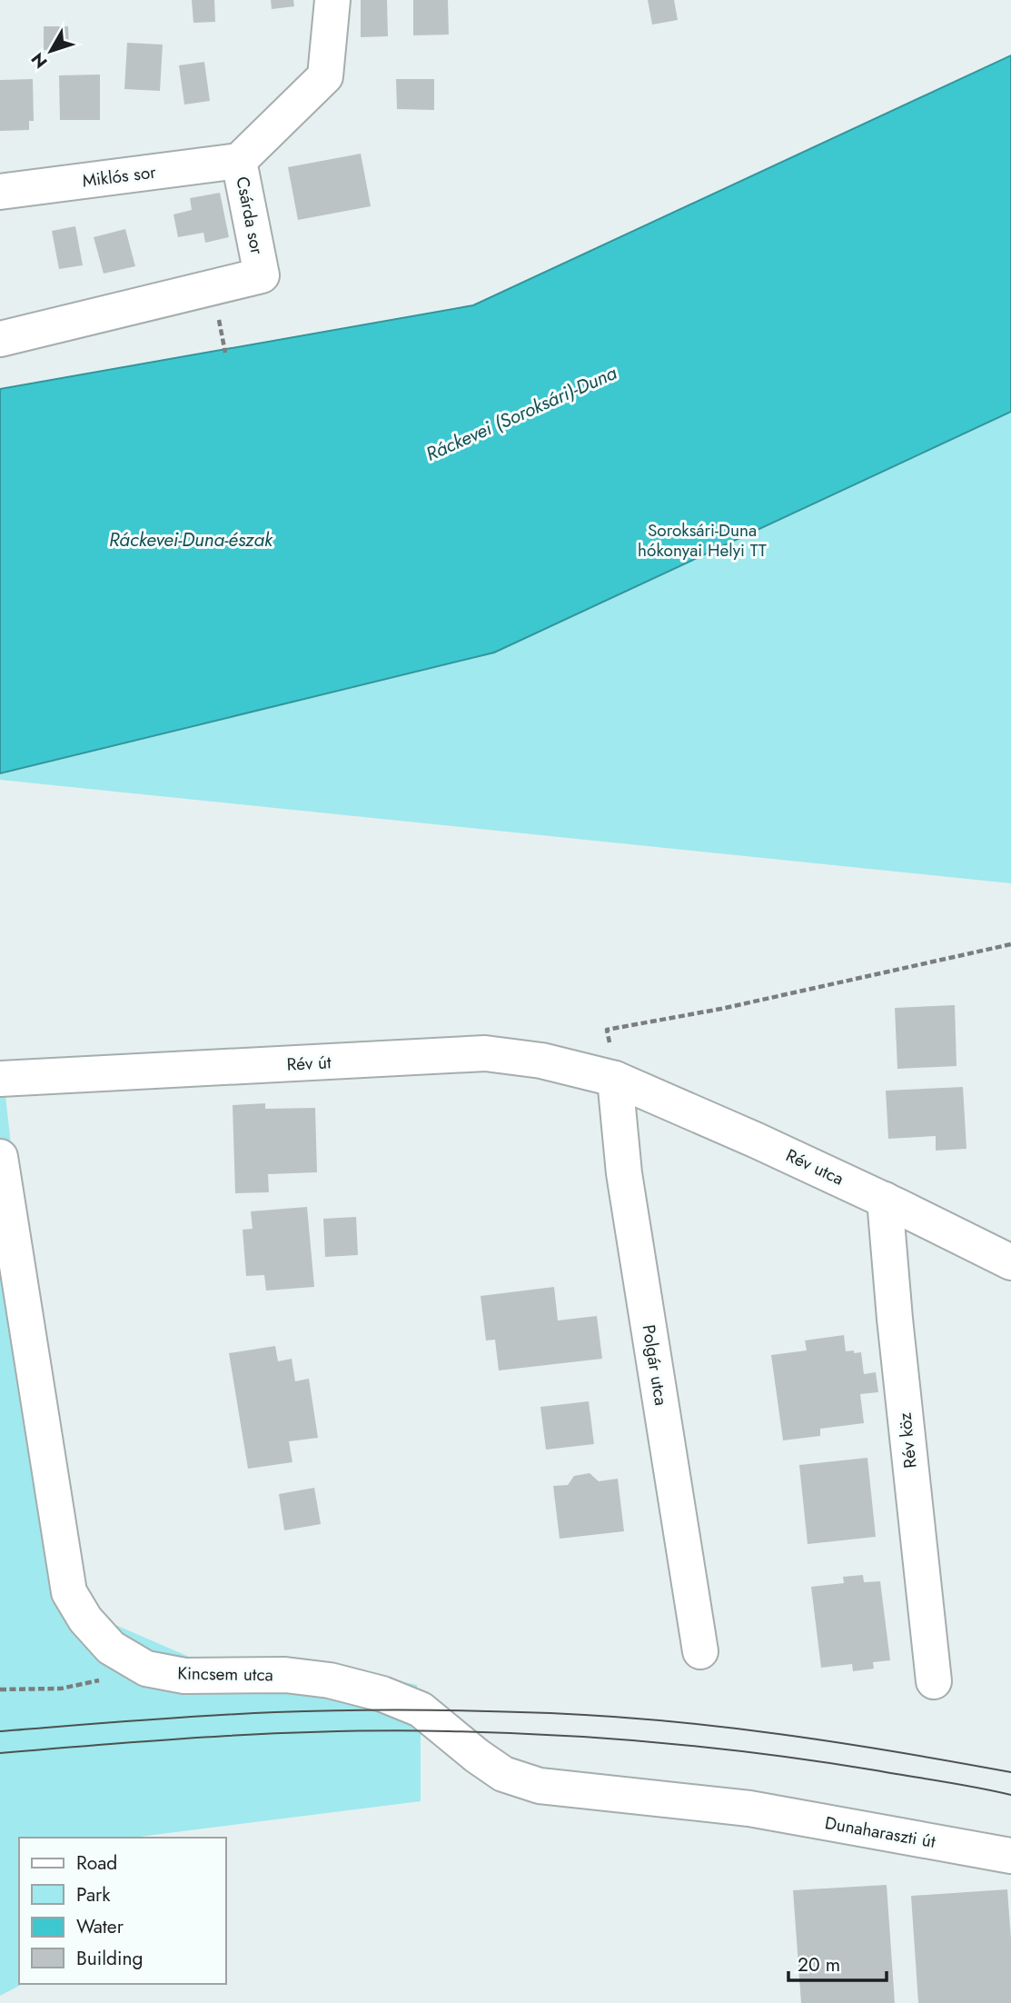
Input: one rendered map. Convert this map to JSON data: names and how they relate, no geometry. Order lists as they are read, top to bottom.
{
  "streets": {
    "street": [
      "Miklós sor",
      "Csárda sor",
      "Rév út",
      "Rév utca",
      "Polgár utca",
      "Rév köz",
      "Kincsem utca",
      "Dunaharaszti út"
    ]
  },
  "crossings": [
    ["Miklós sor", "Csárda sor"],
    ["Rév út", "Rév utca"],
    ["Rév út", "Polgár utca"],
    ["Rév utca", "Polgár utca"],
    ["Rév utca", "Rév köz"],
    ["Kincsem utca", "Dunaharaszti út"]
  ],
  "water": ["Ráckevei (Soroksári)-Duna", "Ráckevei-Duna-észak"],
  "parks": ["Soroksári-Duna hókonyai Helyi TT"],
  "legend": [
    "Road",
    "Park",
    "Water",
    "Building"
  ],
  "scale_bar": "20 m",
  "north": "bottom left"
}
